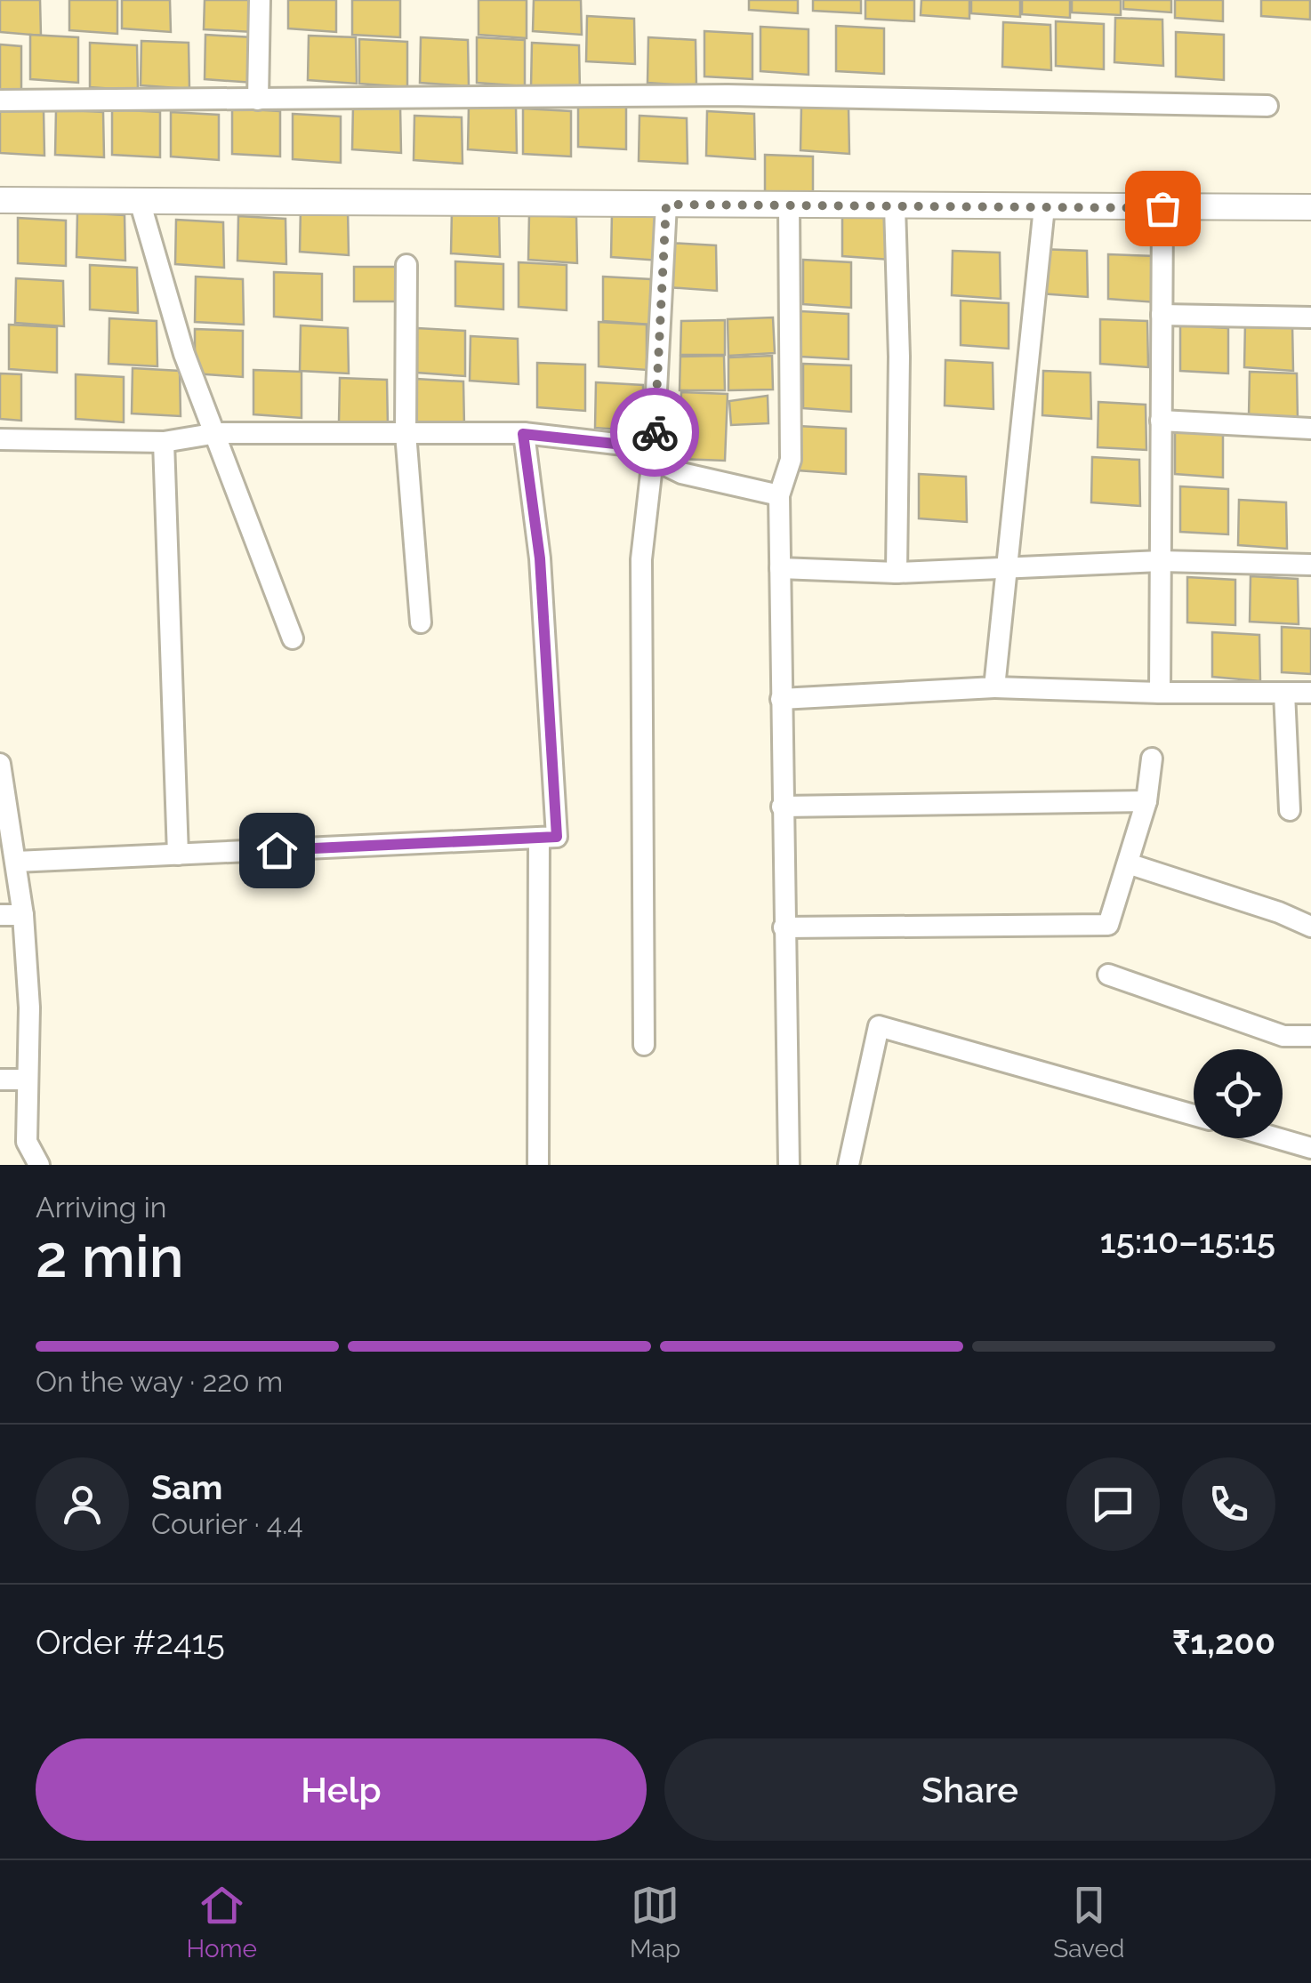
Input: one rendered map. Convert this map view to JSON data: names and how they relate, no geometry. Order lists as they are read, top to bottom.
{
  "page": {
    "heading": ["2 min", "Arriving in", "15:10–15:15"],
    "panel": [
      "Sam",
      "Courier · 4.4",
      "Order #2415",
      "₹1,200"
    ],
    "bar": "On the way · 220 m",
    "buttons": ["Help", "Share"],
    "tabs": ["Home", "Map", "Saved"]
  }
}
